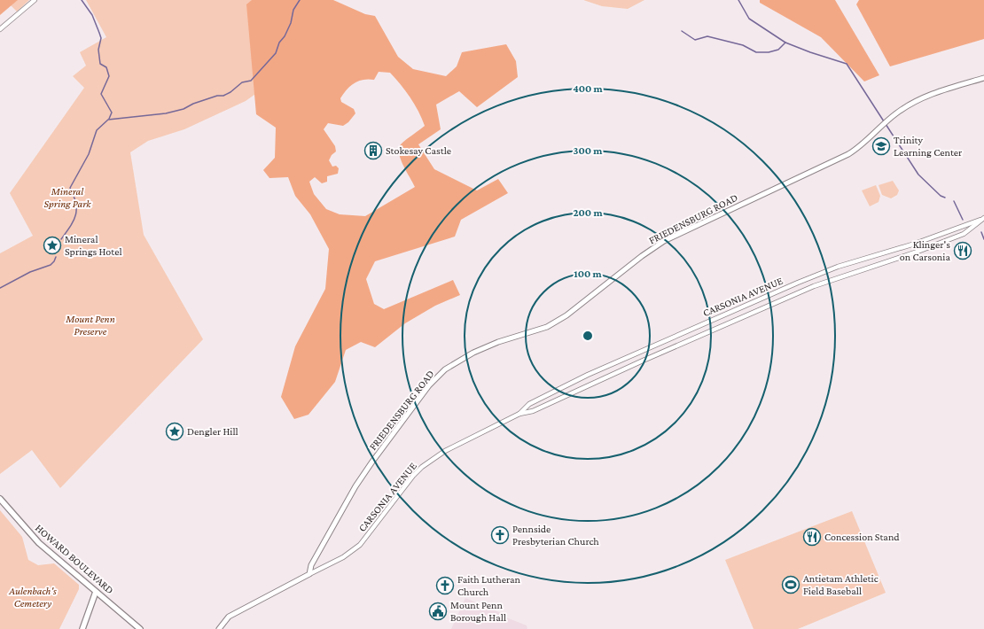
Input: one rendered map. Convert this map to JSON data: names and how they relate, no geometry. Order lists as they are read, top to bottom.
{
  "streets": {
    "main road": ["FRIEDENSBURG ROAD", "HOWARD BOULEVARD"],
    "street": ["CARSONIA AVENUE"]
  },
  "crossings": [
    ["FRIEDENSBURG ROAD", "CARSONIA AVENUE"]
  ],
  "parks": ["Mineral Spring Park", "Mount Penn Preserve", "Aulenbach's Cemetery"],
  "places": {
    "school or university": ["Trinity Learning Center"],
    "building": ["Stokesay Castle"],
    "place": ["Mineral Springs Hotel", "Dengler Hill"],
    "restaurant": ["Klinger's on Carsonia", "Concession Stand"],
    "church": ["Pennside Presbyterian Church", "Faith Lutheran Church"],
    "sports": ["Antietam Athletic Field Baseball"],
    "public building": ["Mount Penn Borough Hall"]
  },
  "rings": [
    "400 m",
    "300 m",
    "200 m",
    "100 m"
  ]
}
